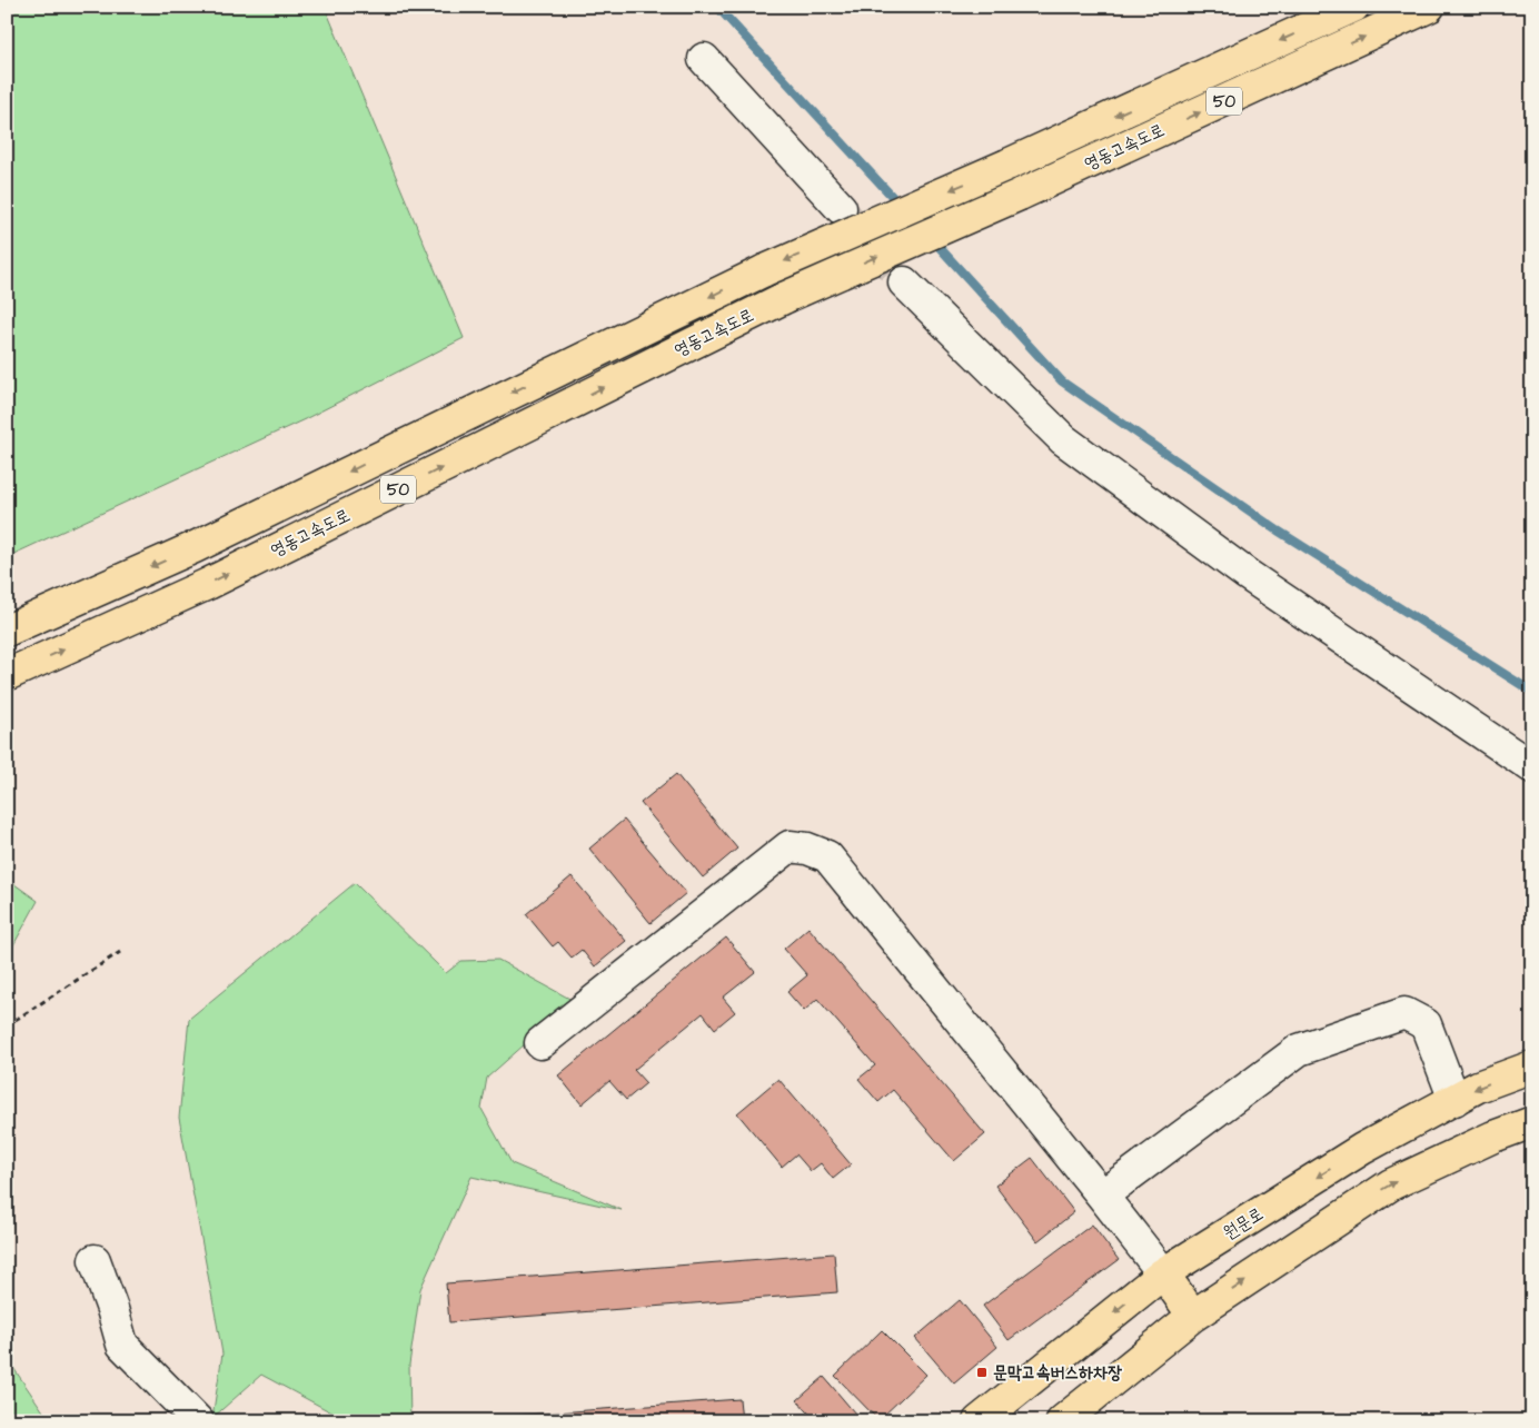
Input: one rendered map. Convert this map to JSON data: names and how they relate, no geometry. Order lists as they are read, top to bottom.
{
  "streets": {
    "main road": ["50", "영동고속도로", "원문로"]
  },
  "places": {
    "transit": ["문막고속버스하차장"]
  }
}
